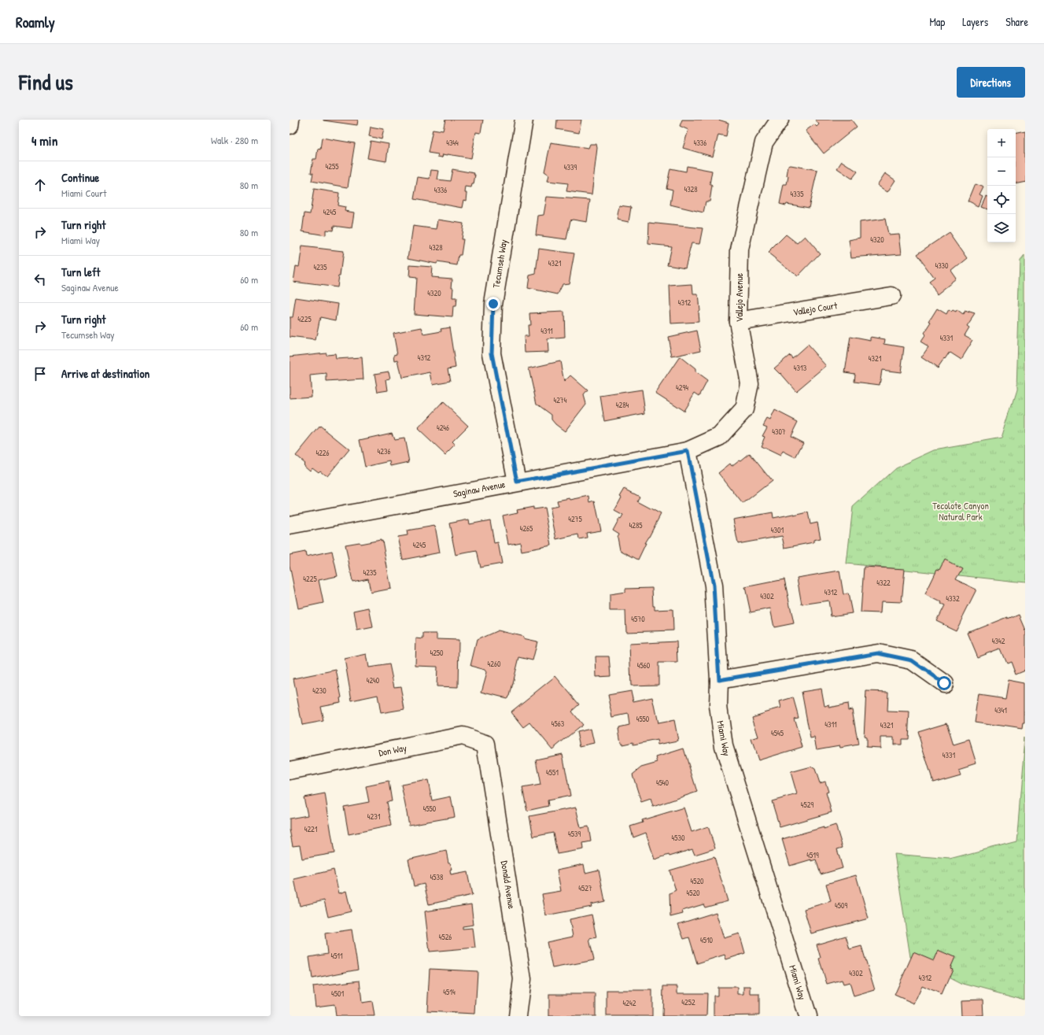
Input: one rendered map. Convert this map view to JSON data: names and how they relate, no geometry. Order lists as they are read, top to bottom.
{
  "streets": {
    "street": [
      "Tecumseh Way",
      "Vallejo Avenue",
      "Vallejo Court",
      "Saginaw Avenue",
      "Miami Way",
      "Don Way",
      "Donald Avenue"
    ]
  },
  "crossings": [
    ["Tecumseh Way", "Saginaw Avenue"],
    ["Vallejo Avenue", "Vallejo Court"],
    ["Vallejo Avenue", "Saginaw Avenue"],
    ["Vallejo Avenue", "Miami Way"],
    ["Saginaw Avenue", "Miami Way"],
    ["Don Way", "Donald Avenue"]
  ],
  "parks": ["Tecolote Canyon Natural Park"],
  "house_numbers": [
    "4344",
    "4336",
    "4255",
    "4339",
    "4328",
    "4336",
    "4335",
    "4245",
    "4320",
    "4328",
    "4321",
    "4330",
    "4235",
    "4320",
    "4312",
    "4225",
    "4311",
    "4331",
    "4312",
    "4321",
    "4313",
    "4294",
    "4274",
    "4284",
    "4246",
    "4307",
    "4236",
    "4226",
    "4275",
    "4285",
    "4265",
    "4301",
    "4245",
    "4235",
    "4225",
    "4322",
    "4312",
    "4302",
    "4332",
    "4570",
    "4342",
    "4250",
    "4260",
    "4560",
    "4240",
    "4230",
    "4341",
    "4550",
    "4563",
    "4311",
    "4321",
    "4545",
    "4331",
    "4551",
    "4540",
    "4529",
    "4550",
    "4231",
    "4221",
    "4539",
    "4530",
    "4519",
    "4538",
    "4520",
    "4527",
    "4520",
    "4509",
    "4526",
    "4510",
    "4511",
    "4302",
    "4312",
    "4514",
    "4501",
    "4252",
    "4242"
  ],
  "page": {
    "header": "Roamly",
    "nav": ["Map", "Layers", "Share"],
    "title": "Find us",
    "buttons": "Directions",
    "heading": ["4 min", "Walk · 280 m"],
    "map_buttons": ["+", "−"],
    "list": [
      ["Continue", "Miami Court", "80 m"],
      ["Turn right", "Miami Way", "80 m"],
      ["Turn left", "Saginaw Avenue", "60 m"],
      ["Turn right", "Tecumseh Way", "60 m"],
      "Arrive at destination"
    ]
  }
}
